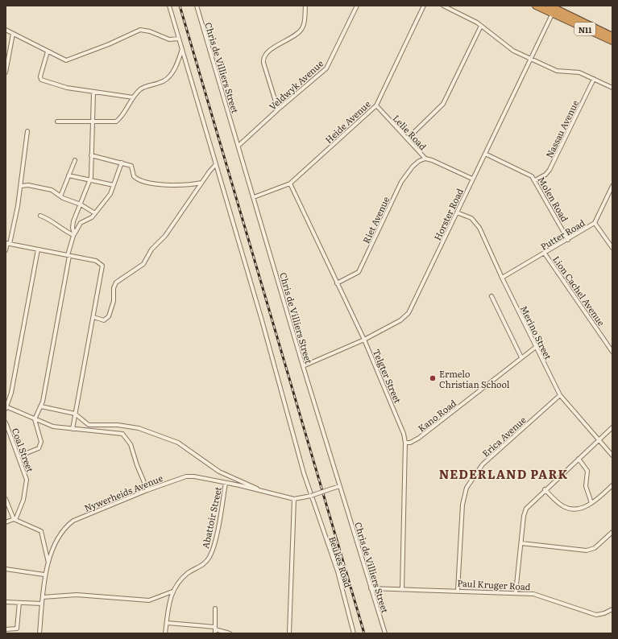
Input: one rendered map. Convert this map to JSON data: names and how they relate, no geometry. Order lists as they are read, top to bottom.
{
  "streets": {
    "highway": ["N11"],
    "street": [
      "Chris de Villiers Street",
      "Veldwyk Avenue",
      "Heide Avenue",
      "Nassau Avenue",
      "Lelie Road",
      "Molen Road",
      "Horster Road",
      "Riet Avenue",
      "Putter Road",
      "Lion Cachel Avenue",
      "Merino Street",
      "Telgter Street",
      "Kano Road",
      "Erica Avenue",
      "Coal Street",
      "Nywerheids Avenue",
      "Abattoir Street",
      "Beukes Road",
      "Paul Kruger Road"
    ]
  },
  "crossings": [
    ["N11", "Horster Road"],
    ["Chris de Villiers Street", "Veldwyk Avenue"],
    ["Chris de Villiers Street", "Heide Avenue"],
    ["Chris de Villiers Street", "Horster Road"],
    ["Chris de Villiers Street", "Paul Kruger Road"],
    ["Heide Avenue", "Lelie Road"],
    ["Heide Avenue", "Telgter Street"],
    ["Nassau Avenue", "Molen Road"],
    ["Lelie Road", "Horster Road"],
    ["Lelie Road", "Riet Avenue"],
    ["Molen Road", "Horster Road"],
    ["Molen Road", "Putter Road"],
    ["Horster Road", "Merino Street"],
    ["Horster Road", "Telgter Street"],
    ["Riet Avenue", "Telgter Street"],
    ["Putter Road", "Lion Cachel Avenue"],
    ["Putter Road", "Merino Street"],
    ["Merino Street", "Kano Road"],
    ["Merino Street", "Erica Avenue"],
    ["Telgter Street", "Kano Road"],
    ["Telgter Street", "Paul Kruger Road"],
    ["Erica Avenue", "Paul Kruger Road"],
    ["Nywerheids Avenue", "Abattoir Street"]
  ],
  "districts": ["NEDERLAND PARK"],
  "places": ["Ermelo Christian School"]
}
